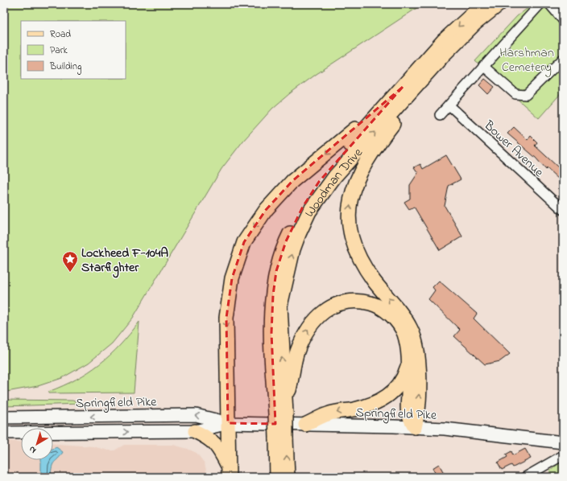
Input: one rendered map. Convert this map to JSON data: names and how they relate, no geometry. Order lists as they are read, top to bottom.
{
  "streets": {
    "main road": ["Woodman Drive", "Springfield Pike"],
    "street": ["Bower Avenue"]
  },
  "parks": ["Harshman Cemetery"],
  "places": {
    "place": ["Lockheed F-104A Starfighter"]
  },
  "legend": ["Road", "Park", "Building"],
  "north": "bottom left"
}
